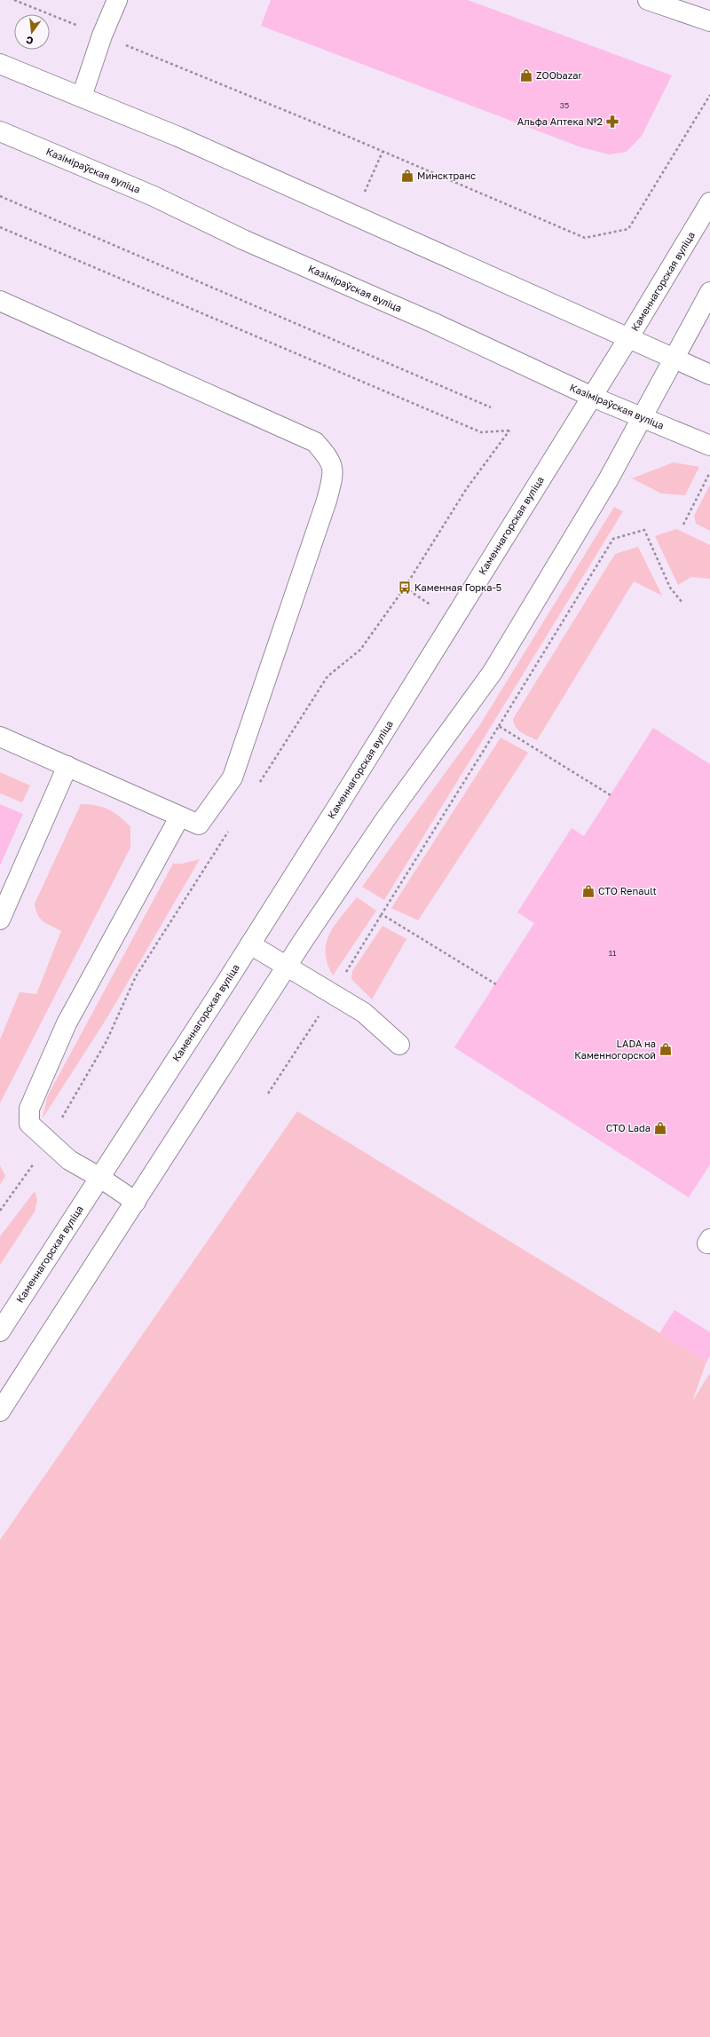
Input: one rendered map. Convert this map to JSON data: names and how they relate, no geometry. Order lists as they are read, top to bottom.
{
  "streets": {
    "main road": ["Казіміраўская вуліца", "Каменнагорская вуліца"]
  },
  "crossings": [
    ["Казіміраўская вуліца", "Каменнагорская вуліца"]
  ],
  "places": {
    "shop": [
      "ZOObazar",
      "Минсктранс",
      "СТО Renault",
      "LADA на Каменногорской",
      "СТО Lada"
    ],
    "pharmacy": ["Альфа Аптека №2"],
    "bus stop": ["Каменная Горка-5"]
  },
  "house_numbers": ["35", "11"],
  "north": "bottom"
}
